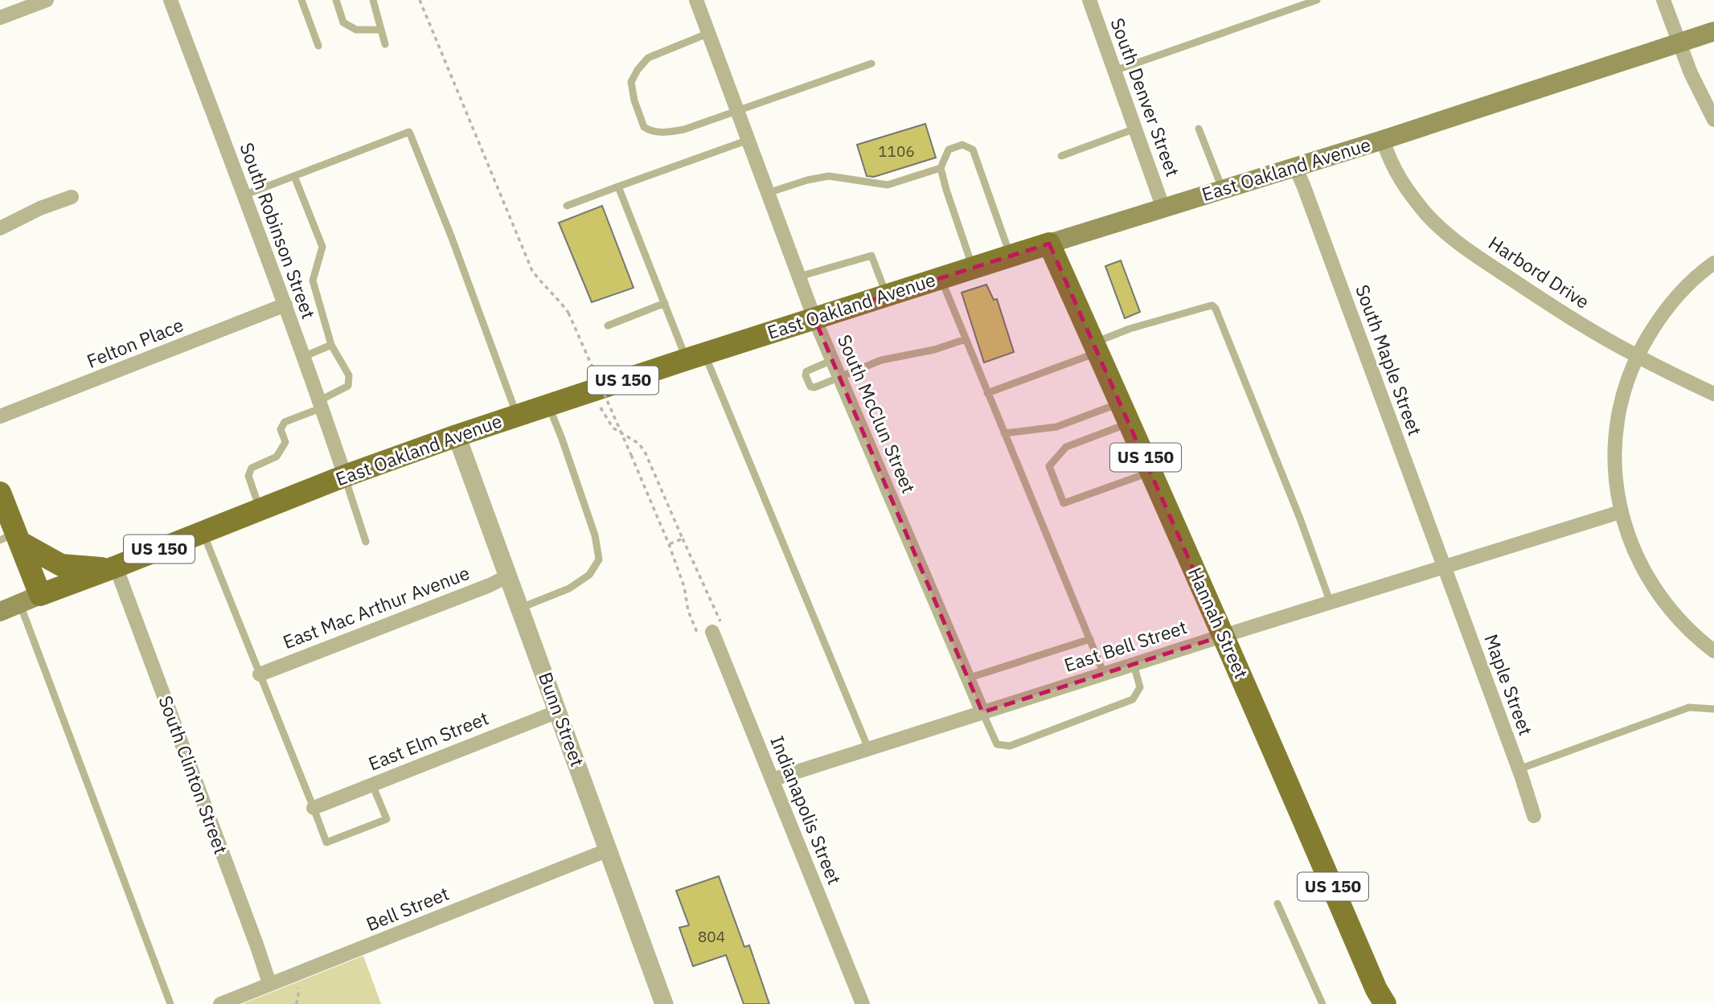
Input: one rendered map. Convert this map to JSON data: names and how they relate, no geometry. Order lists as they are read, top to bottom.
{
  "streets": {
    "main road": ["East Oakland Avenue", "US 150", "Hannah Street"],
    "street": [
      "South Denver Street",
      "South Robinson Street",
      "Harbord Drive",
      "Felton Place",
      "South Maple Street",
      "South McClun Street",
      "East Mac Arthur Avenue",
      "East Bell Street",
      "Maple Street",
      "Bunn Street",
      "East Elm Street",
      "South Clinton Street",
      "Indianapolis Street",
      "Bell Street"
    ]
  },
  "crossings": [
    ["South Denver Street", "East Oakland Avenue"],
    ["East Oakland Avenue", "South Robinson Street"],
    ["East Oakland Avenue", "Harbord Drive"],
    ["East Oakland Avenue", "South Maple Street"],
    ["East Oakland Avenue", "South McClun Street"],
    ["East Oakland Avenue", "Hannah Street"],
    ["East Oakland Avenue", "Bunn Street"],
    ["East Oakland Avenue", "South Clinton Street"],
    ["South Robinson Street", "Felton Place"],
    ["South Maple Street", "East Bell Street"],
    ["South Maple Street", "Maple Street"],
    ["South McClun Street", "East Bell Street"],
    ["East Mac Arthur Avenue", "Bunn Street"],
    ["Hannah Street", "East Bell Street"],
    ["East Bell Street", "Maple Street"],
    ["East Bell Street", "Indianapolis Street"],
    ["Bunn Street", "East Elm Street"],
    ["Bunn Street", "Bell Street"],
    ["South Clinton Street", "Bell Street"]
  ],
  "house_numbers": ["1106", "804"]
}
